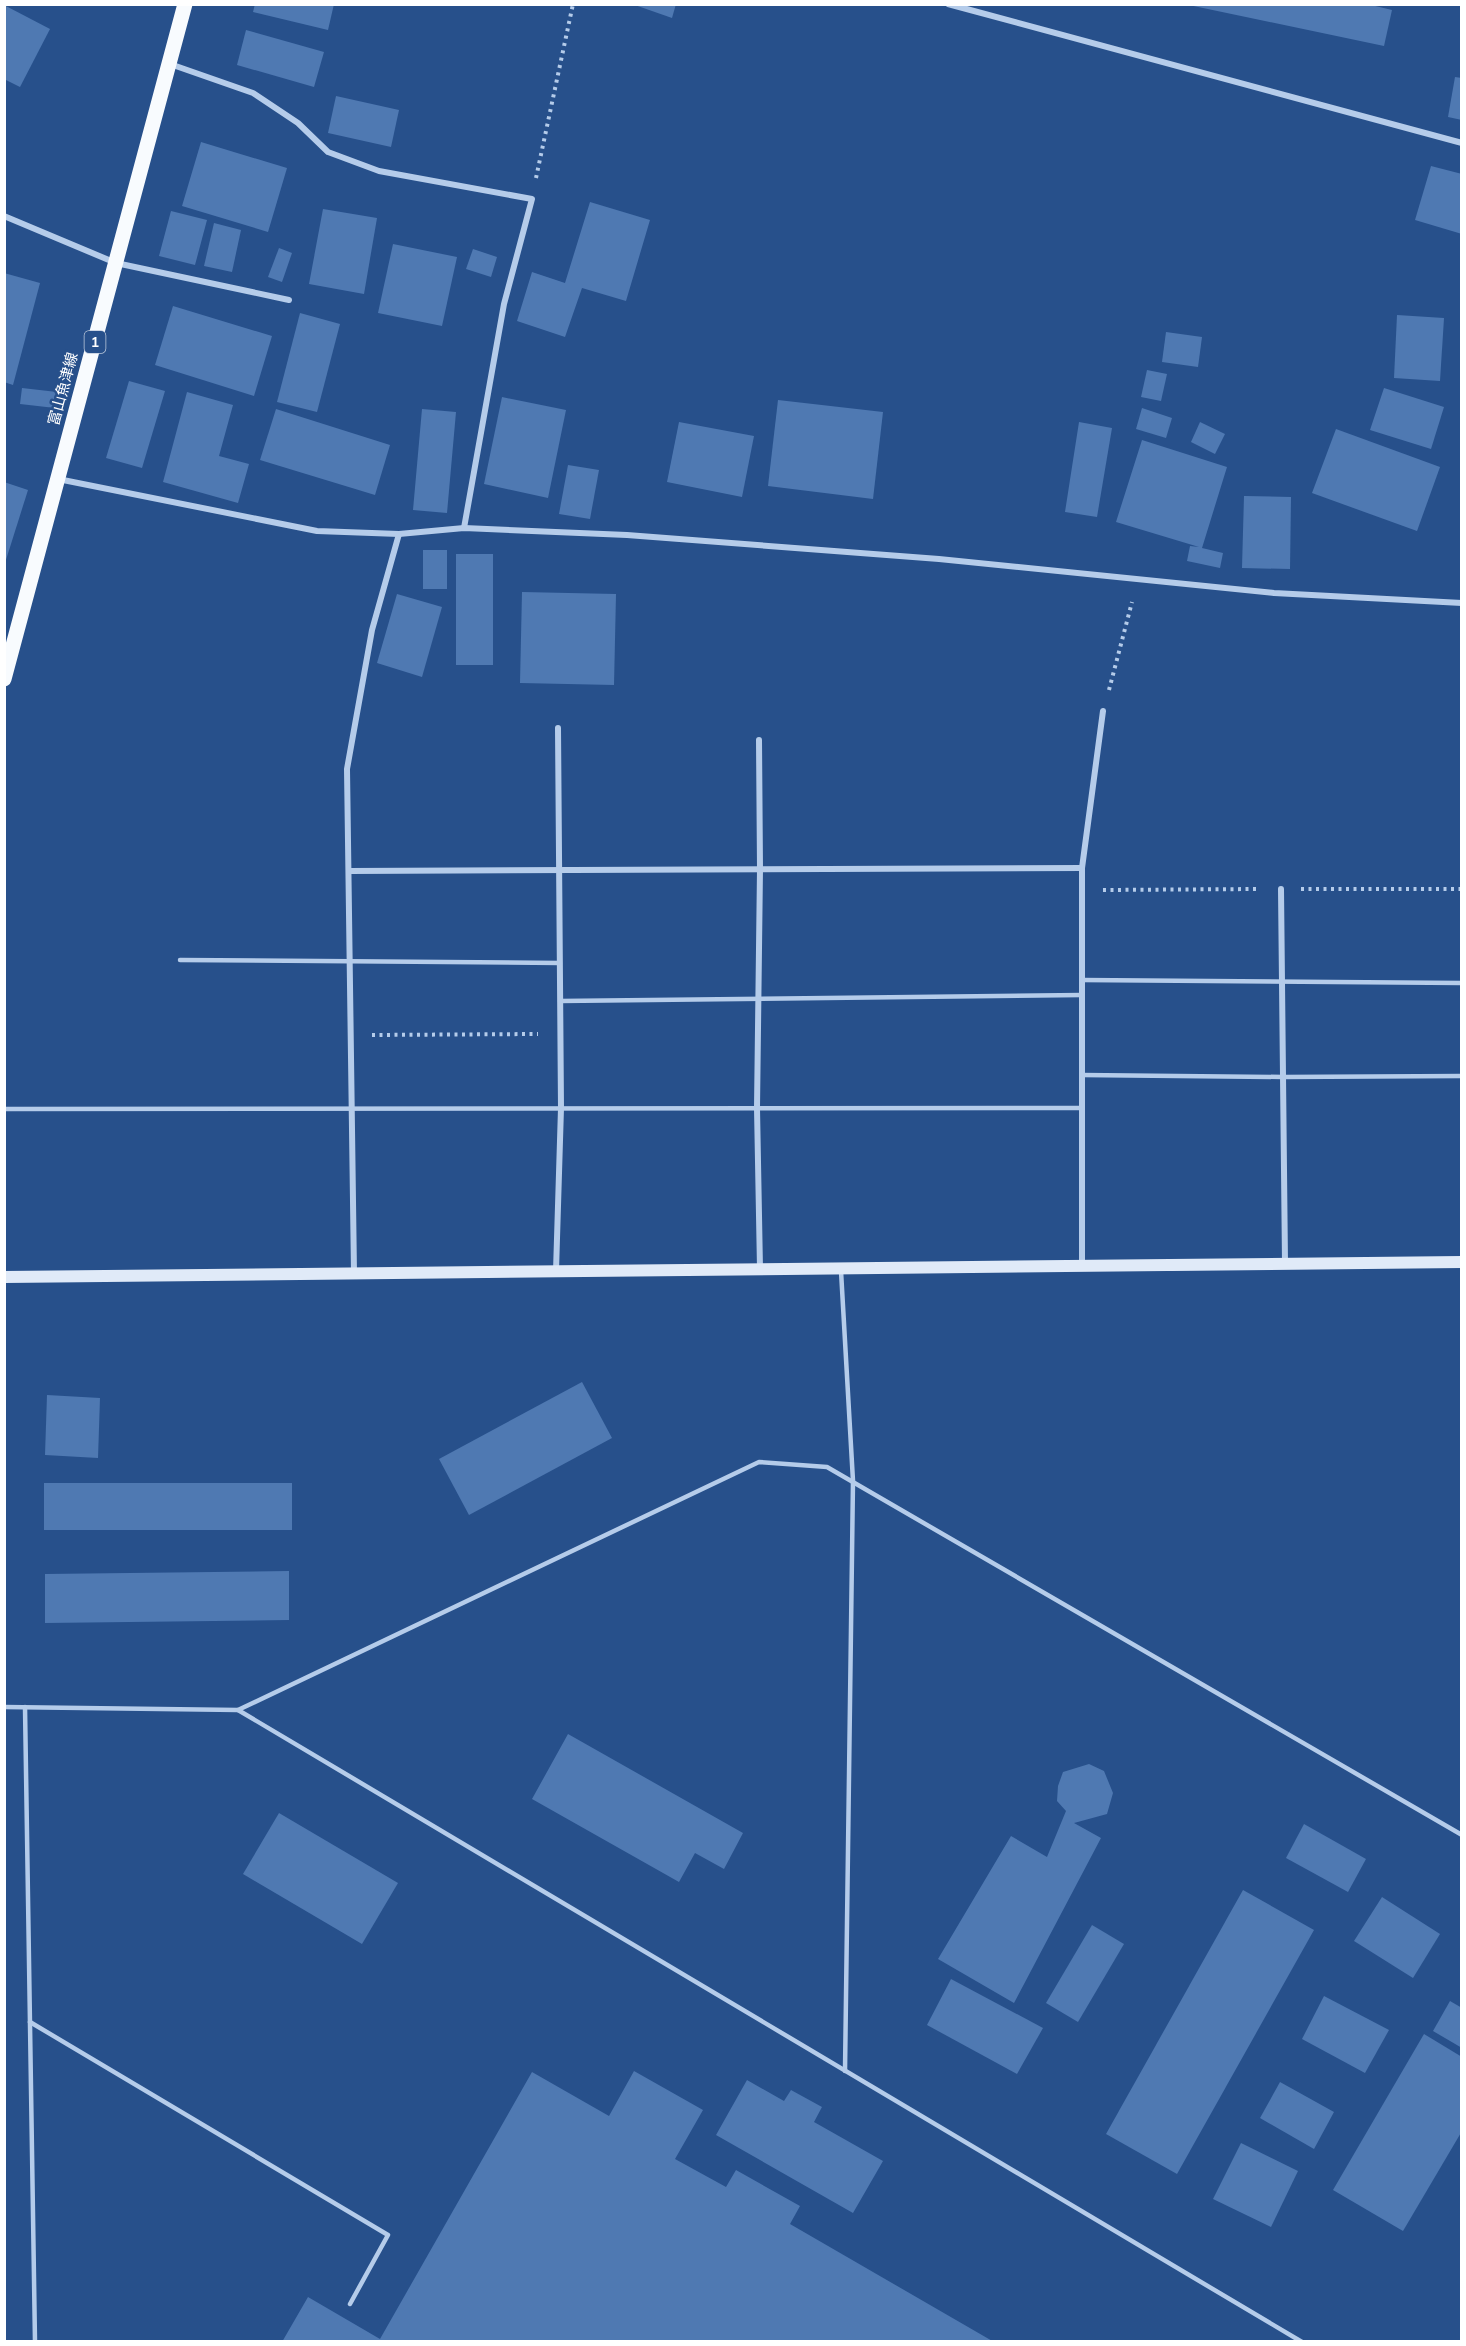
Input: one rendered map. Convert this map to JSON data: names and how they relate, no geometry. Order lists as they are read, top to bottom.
{
  "streets": {
    "main road": ["1", "富山魚津線"]
  }
}
